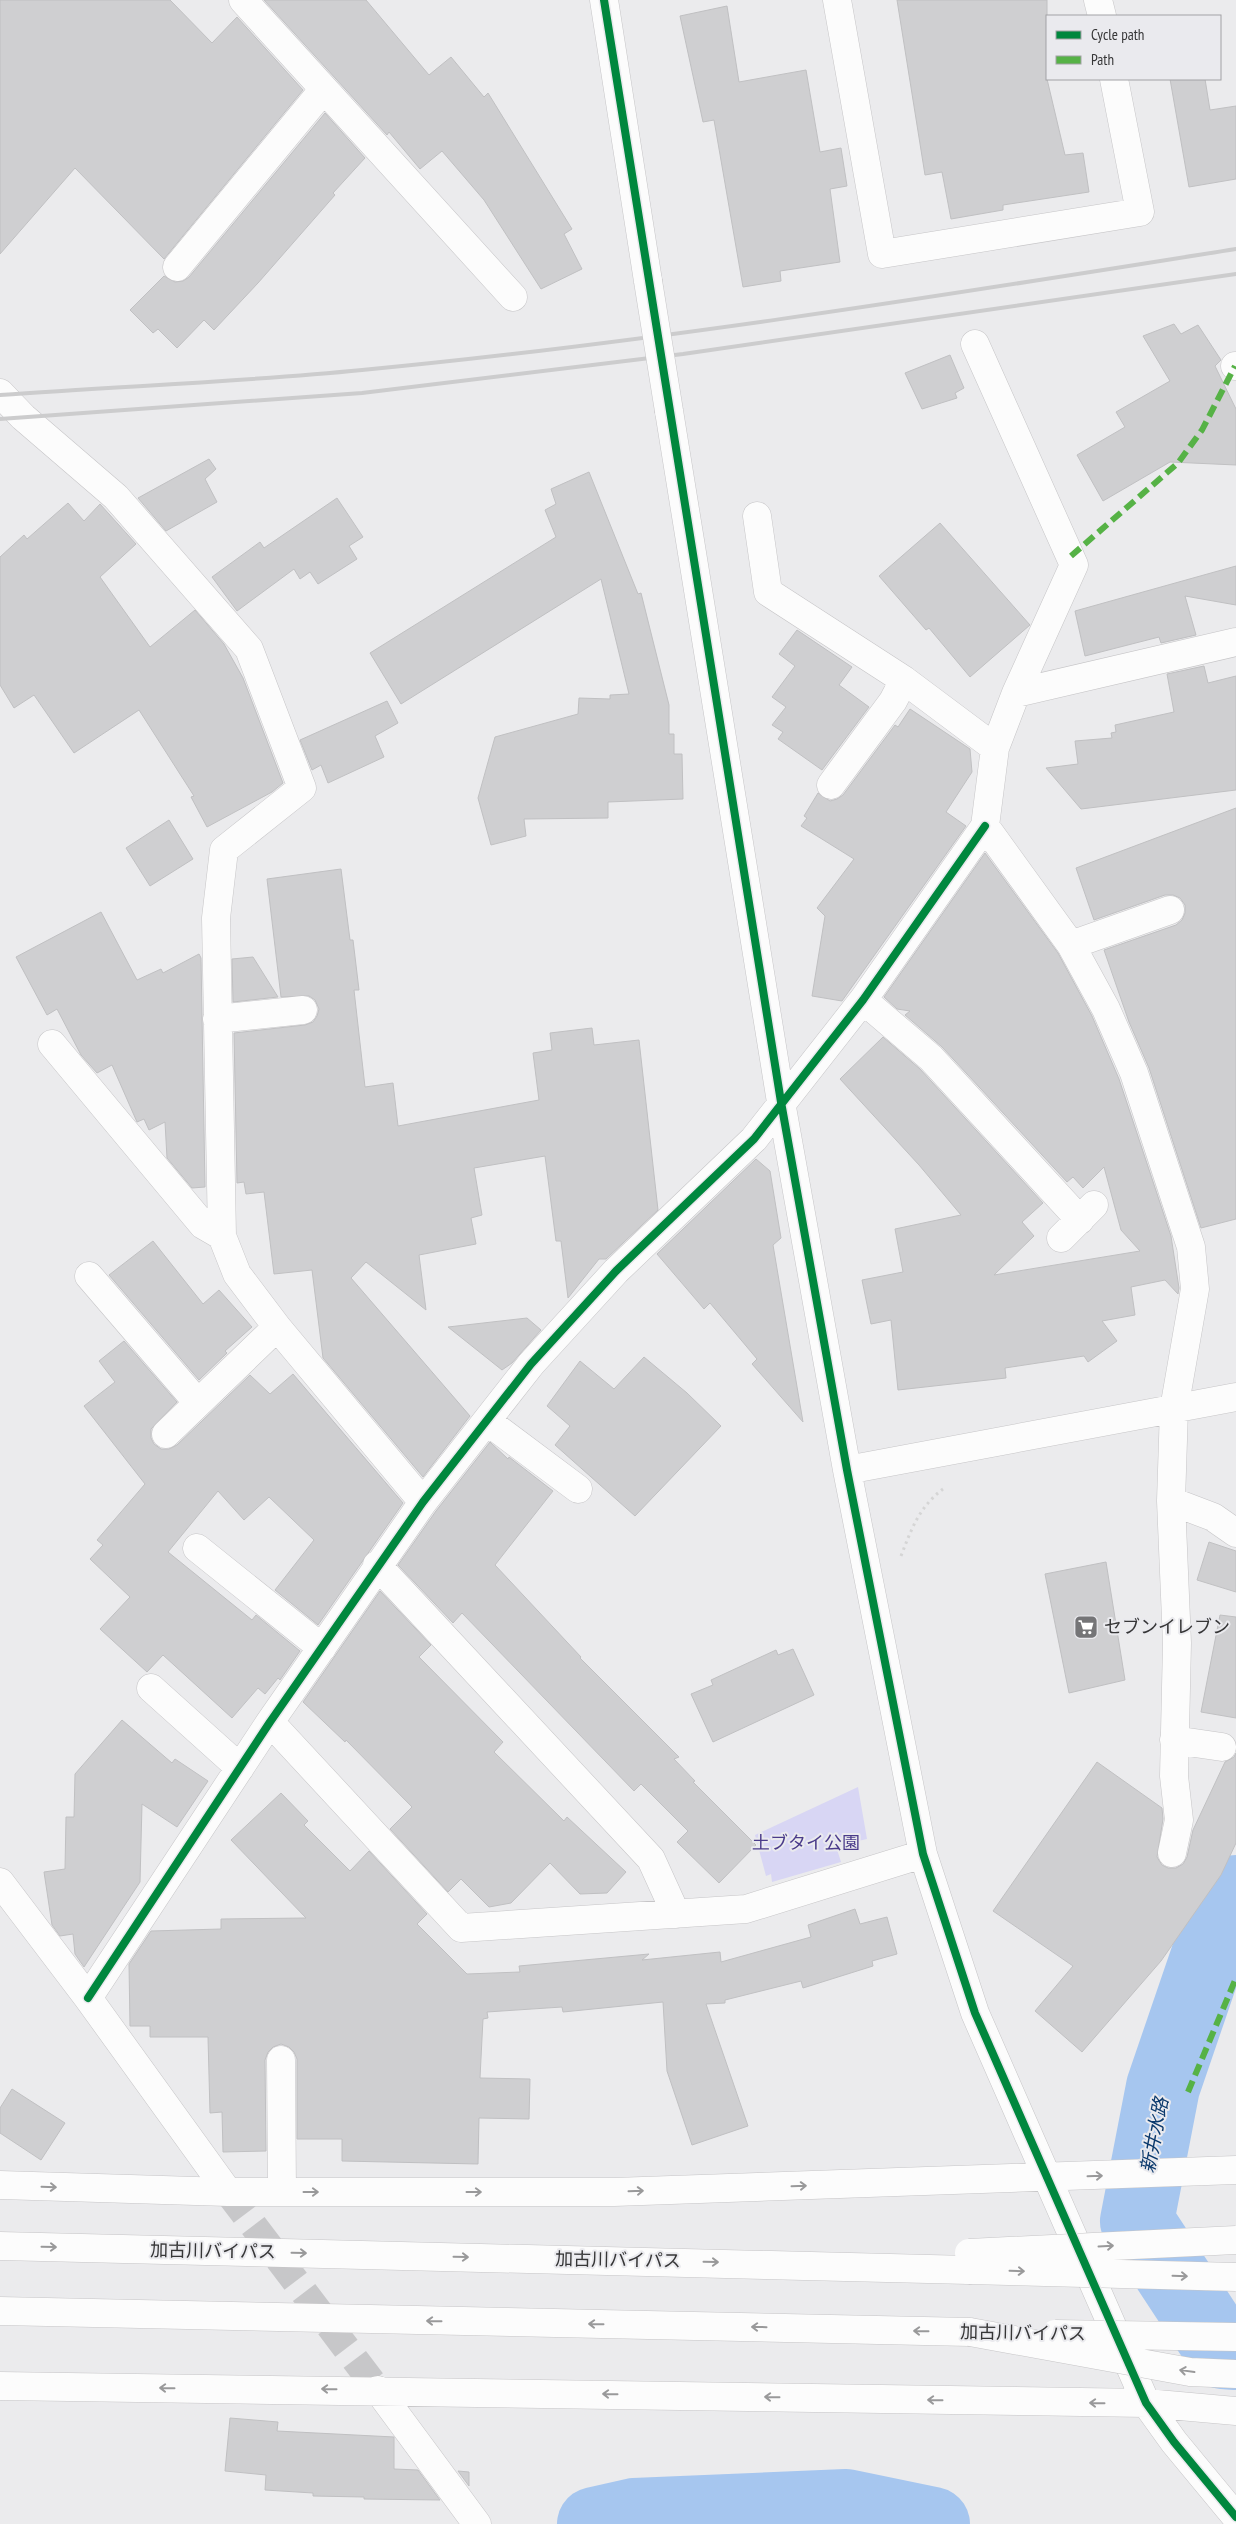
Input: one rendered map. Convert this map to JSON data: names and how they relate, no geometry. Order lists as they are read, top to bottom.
{
  "streets": {
    "main road": ["加古川バイパス"]
  },
  "water": ["新井水路"],
  "parks": ["土ブタイ公園"],
  "places": {
    "supermarket": ["セブンイレブン"]
  },
  "legend": ["Cycle path", "Path"]
}
